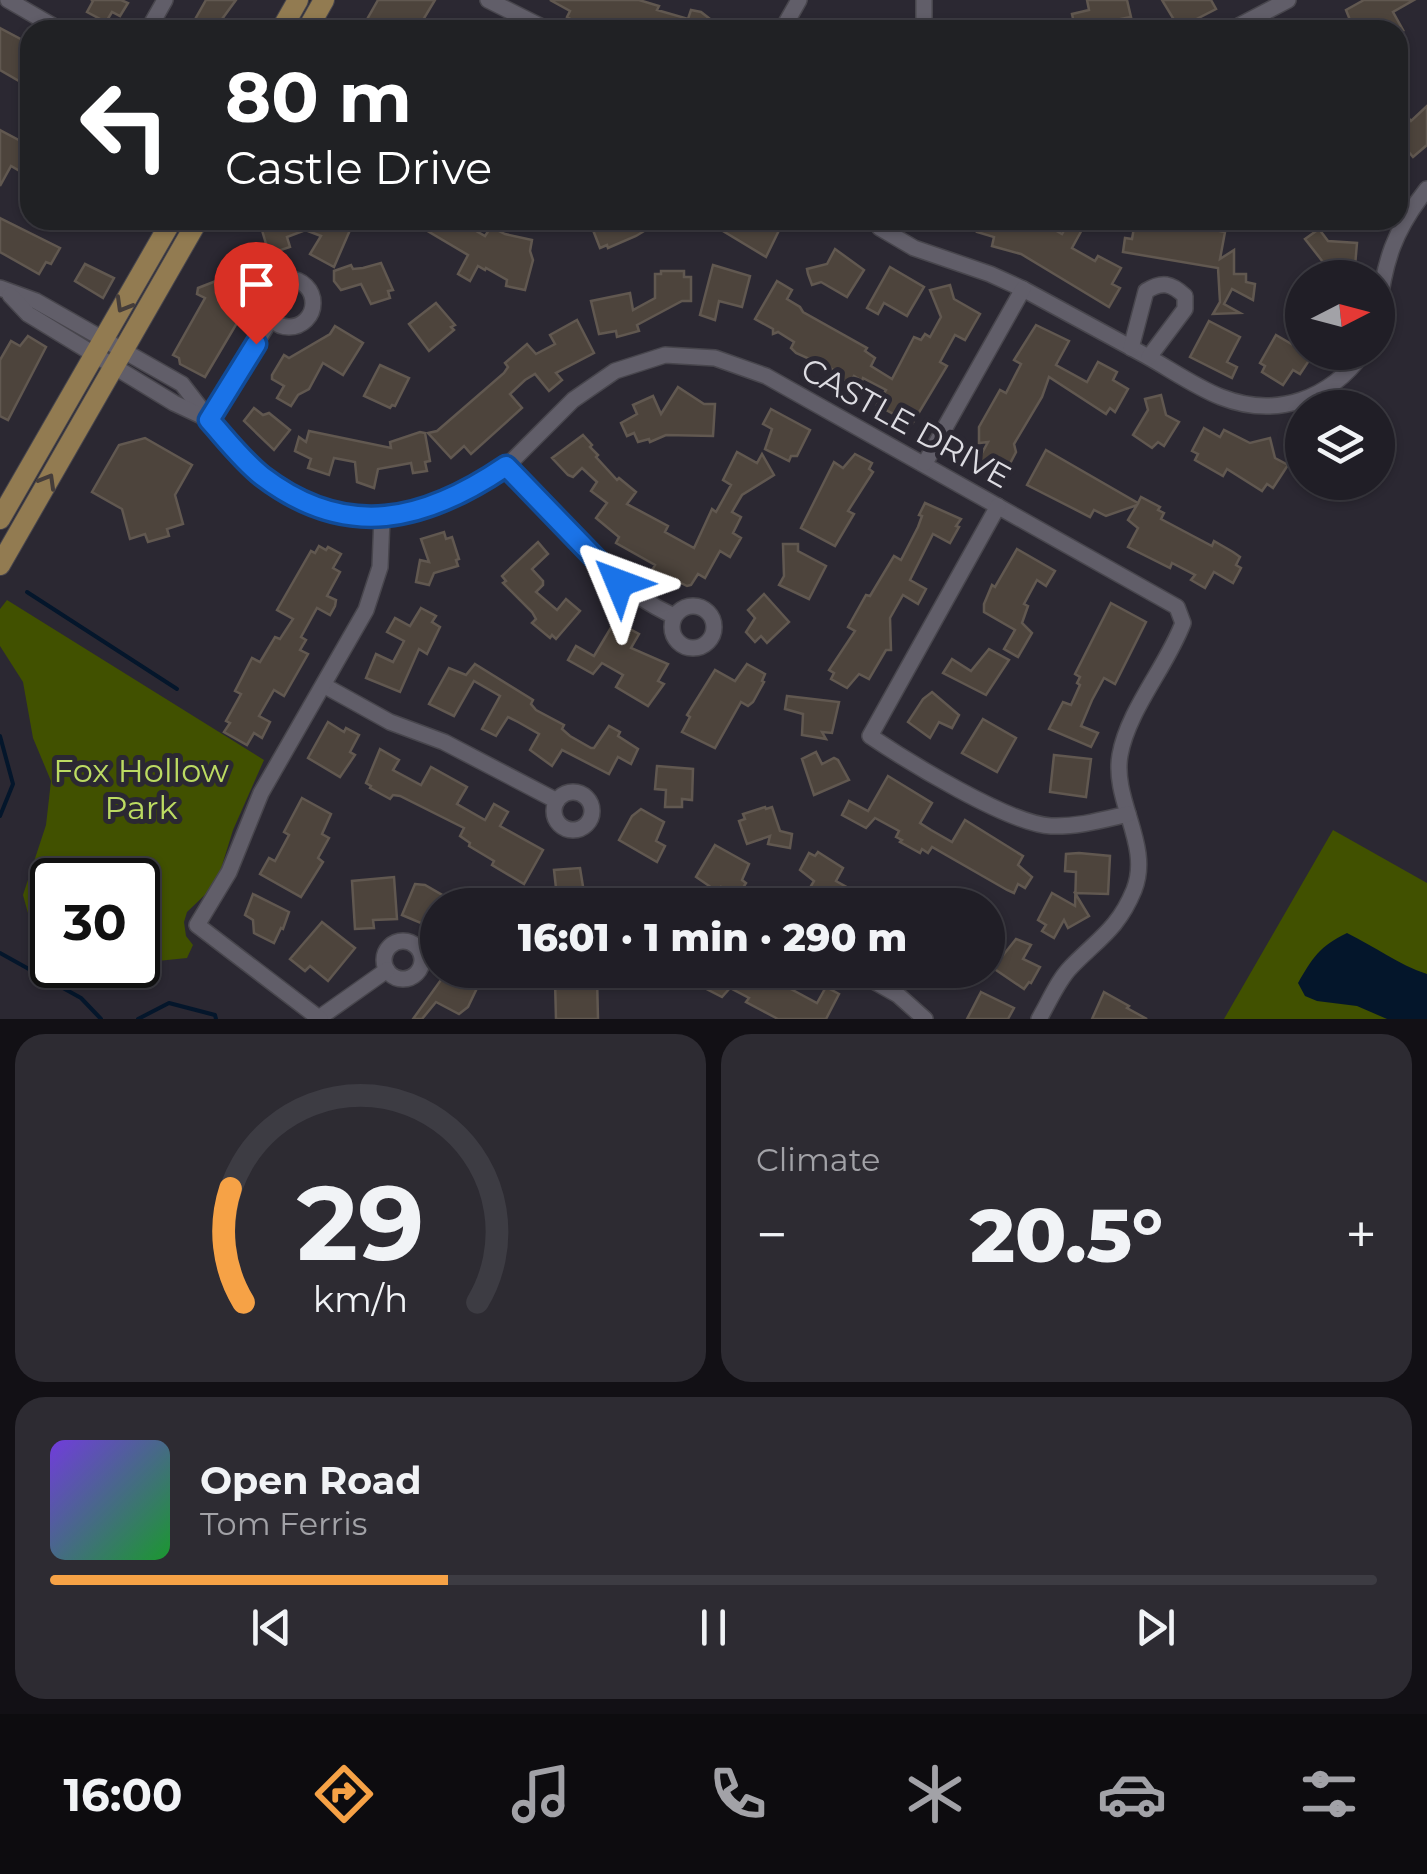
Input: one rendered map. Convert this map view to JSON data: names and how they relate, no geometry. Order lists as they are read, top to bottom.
{
  "streets": {
    "street": ["CASTLE DRIVE"]
  },
  "parks": ["Fox Hollow Park"],
  "north": "right",
  "page": {
    "turn": ["80 m", "Castle Drive"],
    "limit": "30",
    "trip": "16:01 · 1 min · 290 m",
    "tile": "Climate",
    "heat": ["−", "20.5°", "+"],
    "song": ["Open Road", "Tom Ferris"],
    "tabs": "16:00",
    "gauge": ["29", "km/h"]
  }
}
